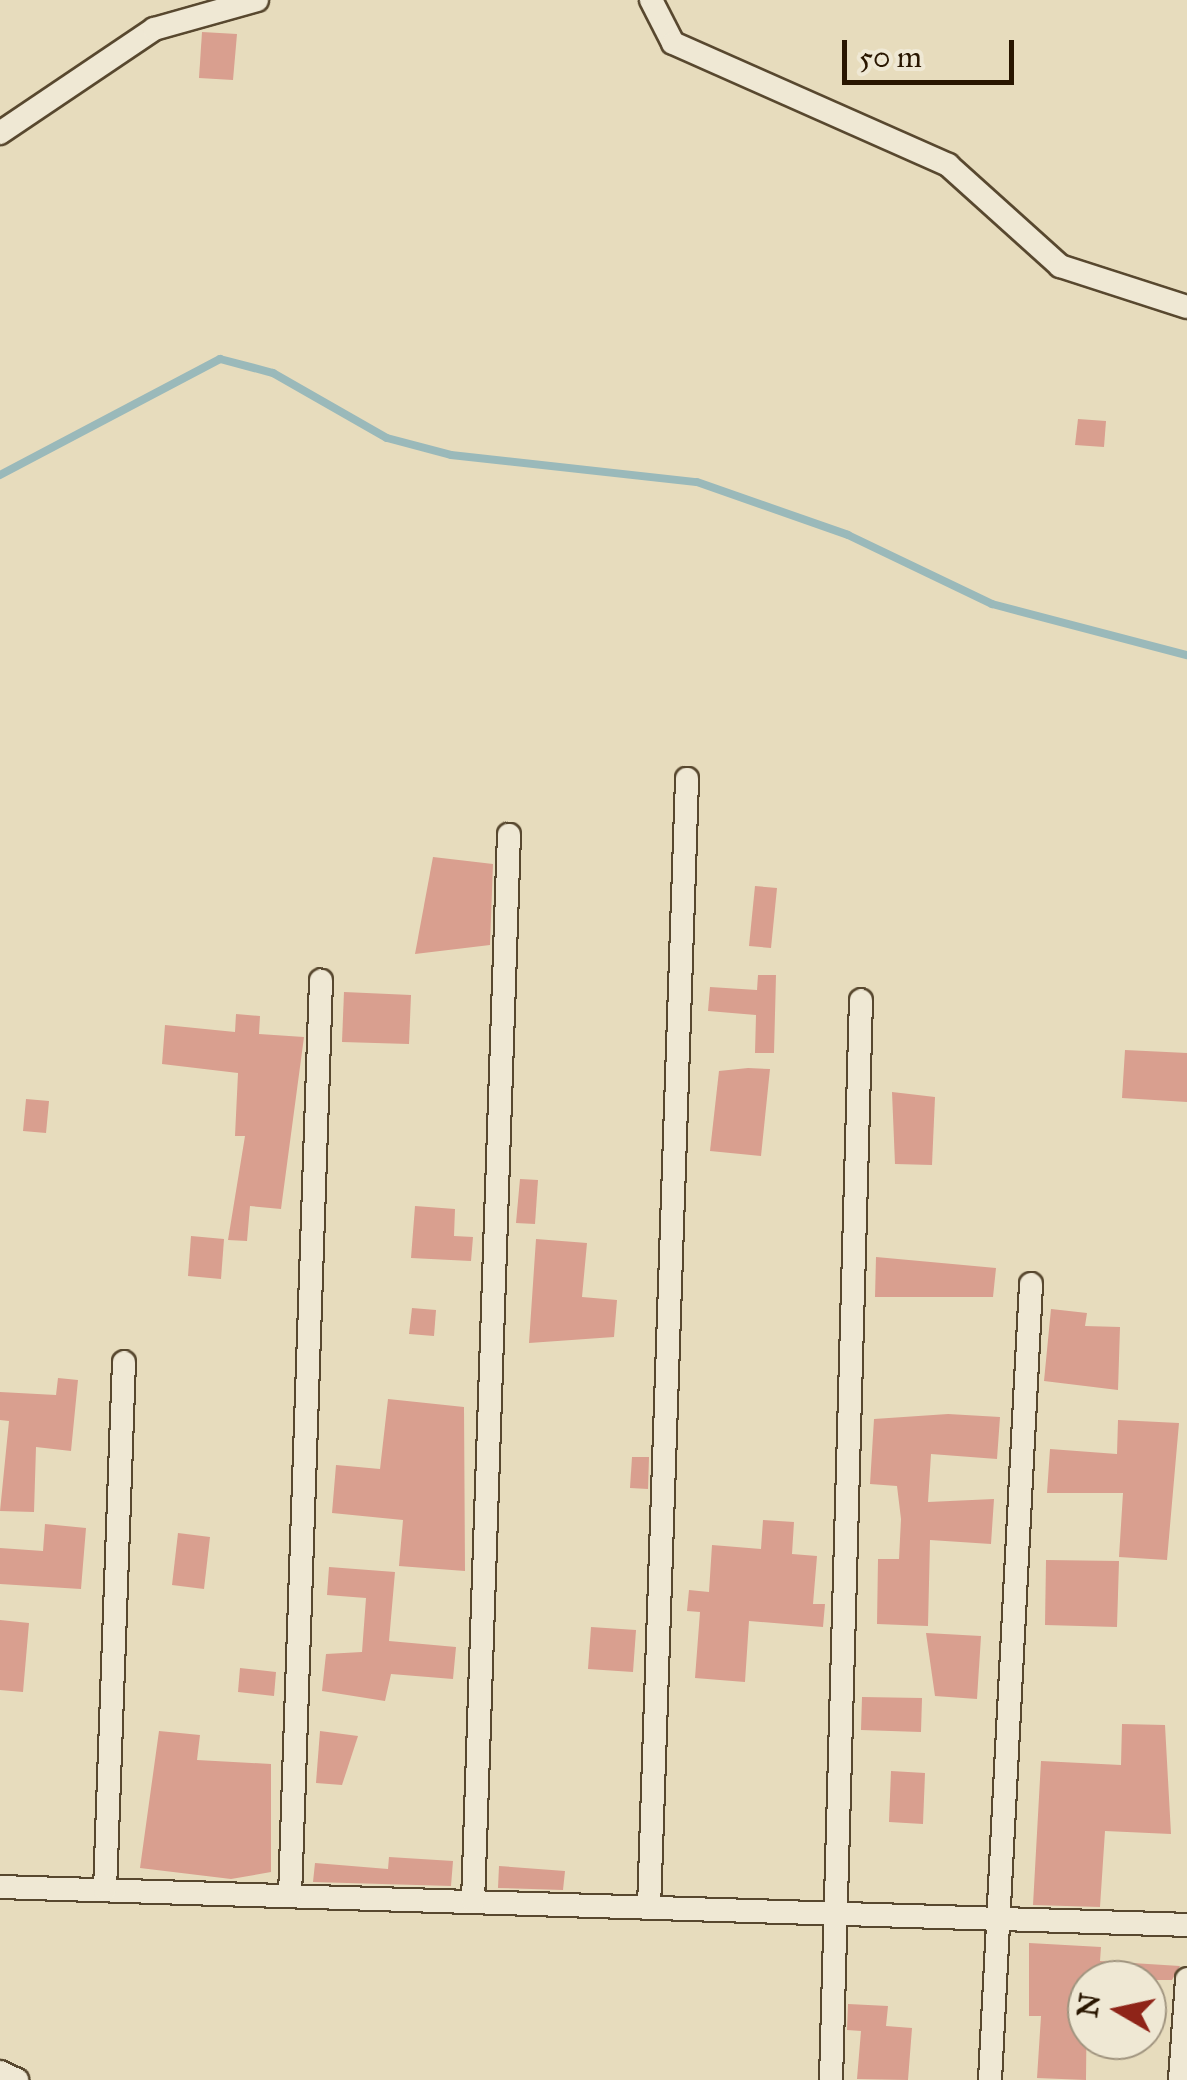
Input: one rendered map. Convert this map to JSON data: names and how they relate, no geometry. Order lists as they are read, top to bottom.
{
  "scale_bar": "50 m",
  "north": "left"
}
